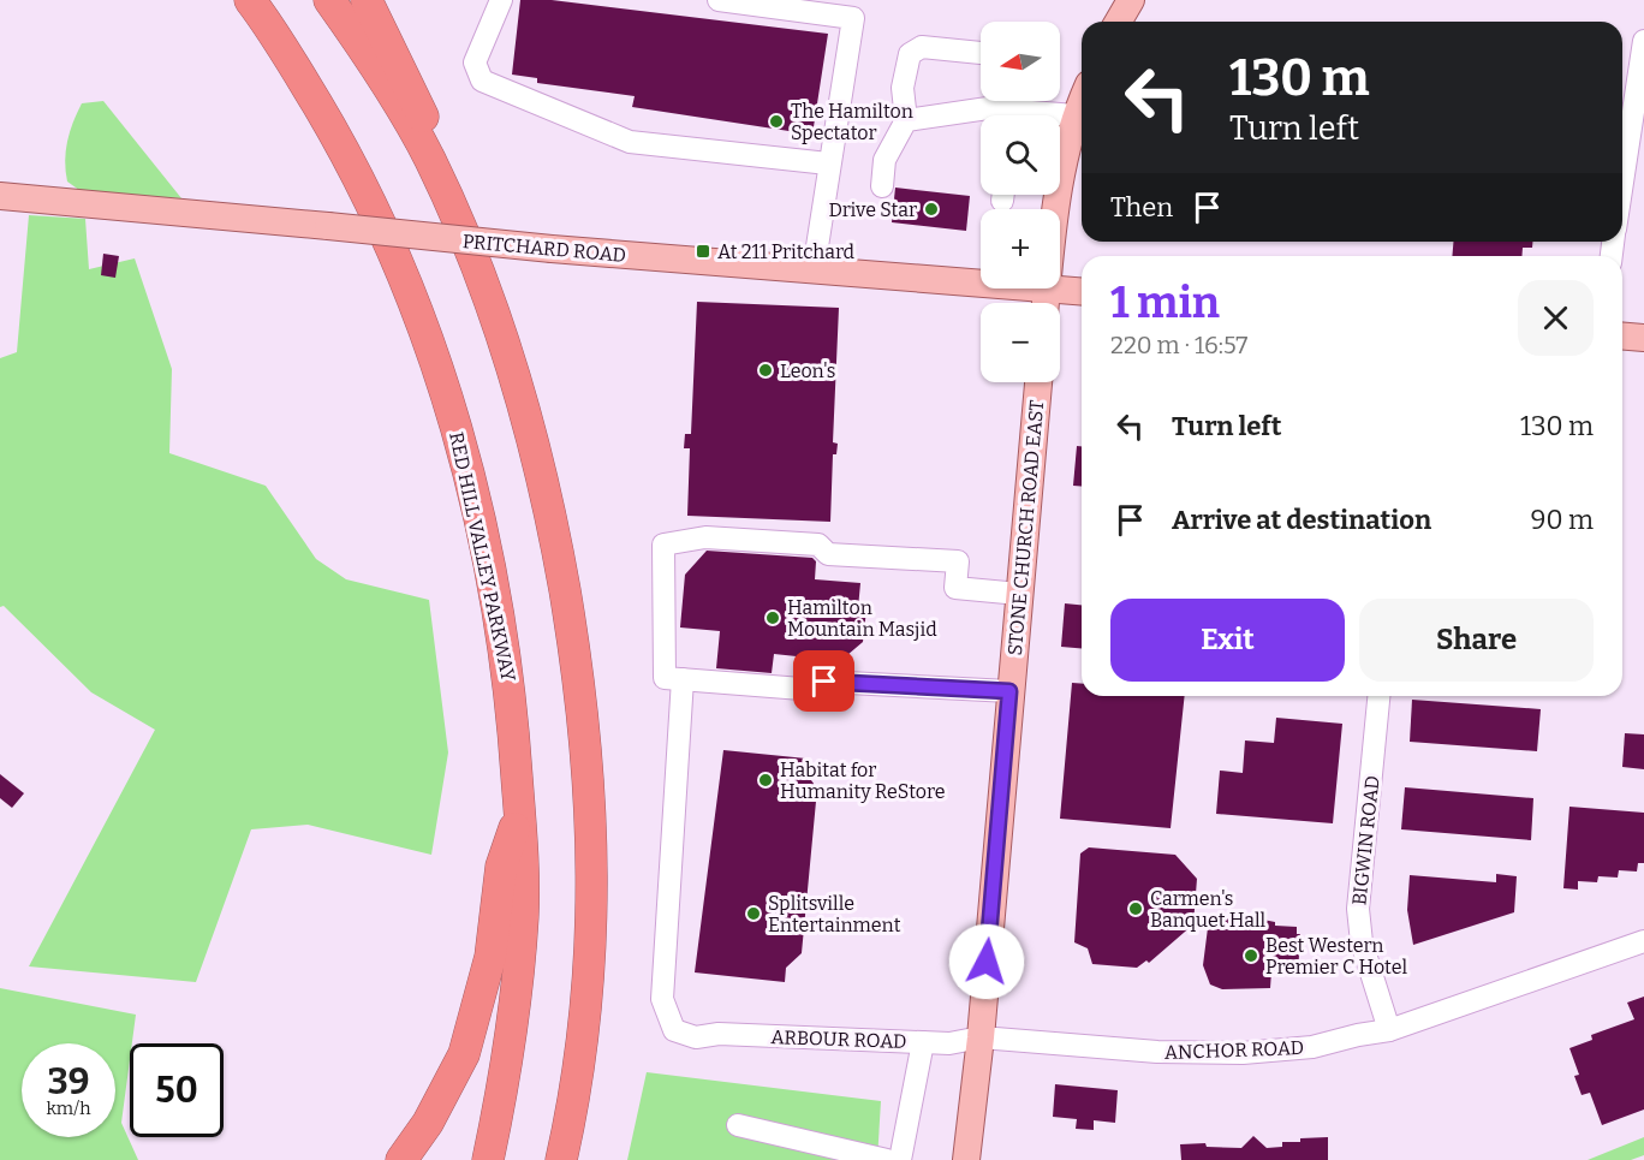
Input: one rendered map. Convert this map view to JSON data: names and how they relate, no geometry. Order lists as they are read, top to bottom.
{
  "streets": {
    "highway": ["RED HILL VALLEY PARKWAY"],
    "main road": ["PRITCHARD ROAD", "STONE CHURCH ROAD EAST"],
    "street": ["BIGWIN ROAD", "ARBOUR ROAD", "ANCHOR ROAD"]
  },
  "crossings": [
    ["STONE CHURCH ROAD EAST", "ARBOUR ROAD"],
    ["STONE CHURCH ROAD EAST", "ANCHOR ROAD"],
    ["BIGWIN ROAD", "ANCHOR ROAD"],
    ["ARBOUR ROAD", "ANCHOR ROAD"]
  ],
  "places": {
    "other": [
      "The Hamilton Spectator",
      "Drive Star",
      "Leon's",
      "Hamilton Mountain Masjid",
      "Habitat for Humanity ReStore",
      "Carmen's Banquet Hall",
      "Splitsville Entertainment",
      "Best Western Premier C Hotel"
    ],
    "transit": ["At 211 Pritchard"]
  },
  "north": "left",
  "page": {
    "map_buttons": ["+", "−"],
    "turn": ["130 m", "Turn left"],
    "then": "Then",
    "heading": ["1 min", "220 m · 16:57"],
    "list": [
      {
        "name": "Turn left",
        "value": "130 m"
      },
      {
        "name": "Arrive at destination",
        "value": "90 m"
      }
    ],
    "buttons": ["Exit", "Share"],
    "speed": "39 km/h",
    "limit": "50"
  }
}
